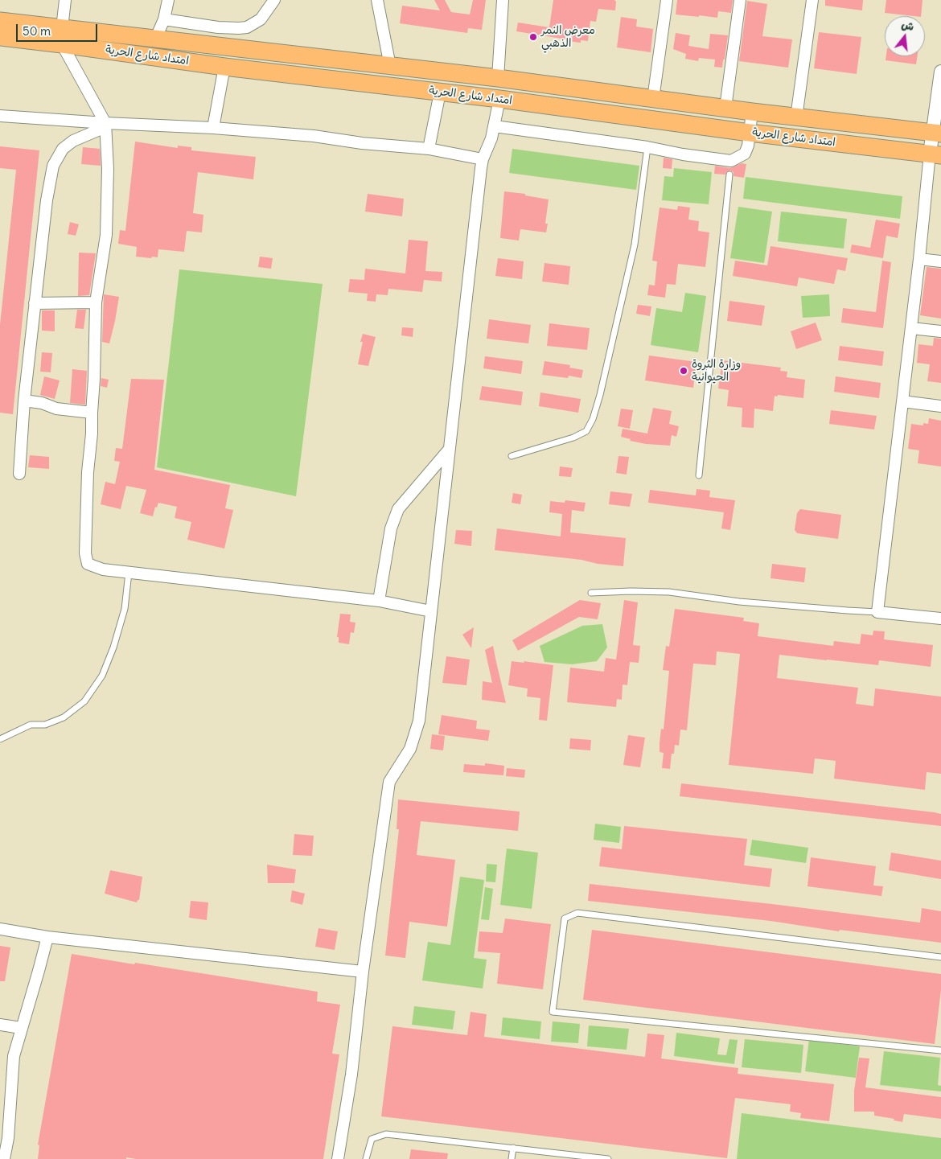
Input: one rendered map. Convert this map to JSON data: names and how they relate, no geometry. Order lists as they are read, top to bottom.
{
  "streets": {
    "main road": ["امتداد شارع الحرية"]
  },
  "places": ["معرض النمر الذهبي", "وزارة الثروة الحيوانية"],
  "scale_bar": "50 m",
  "north": "top"
}
